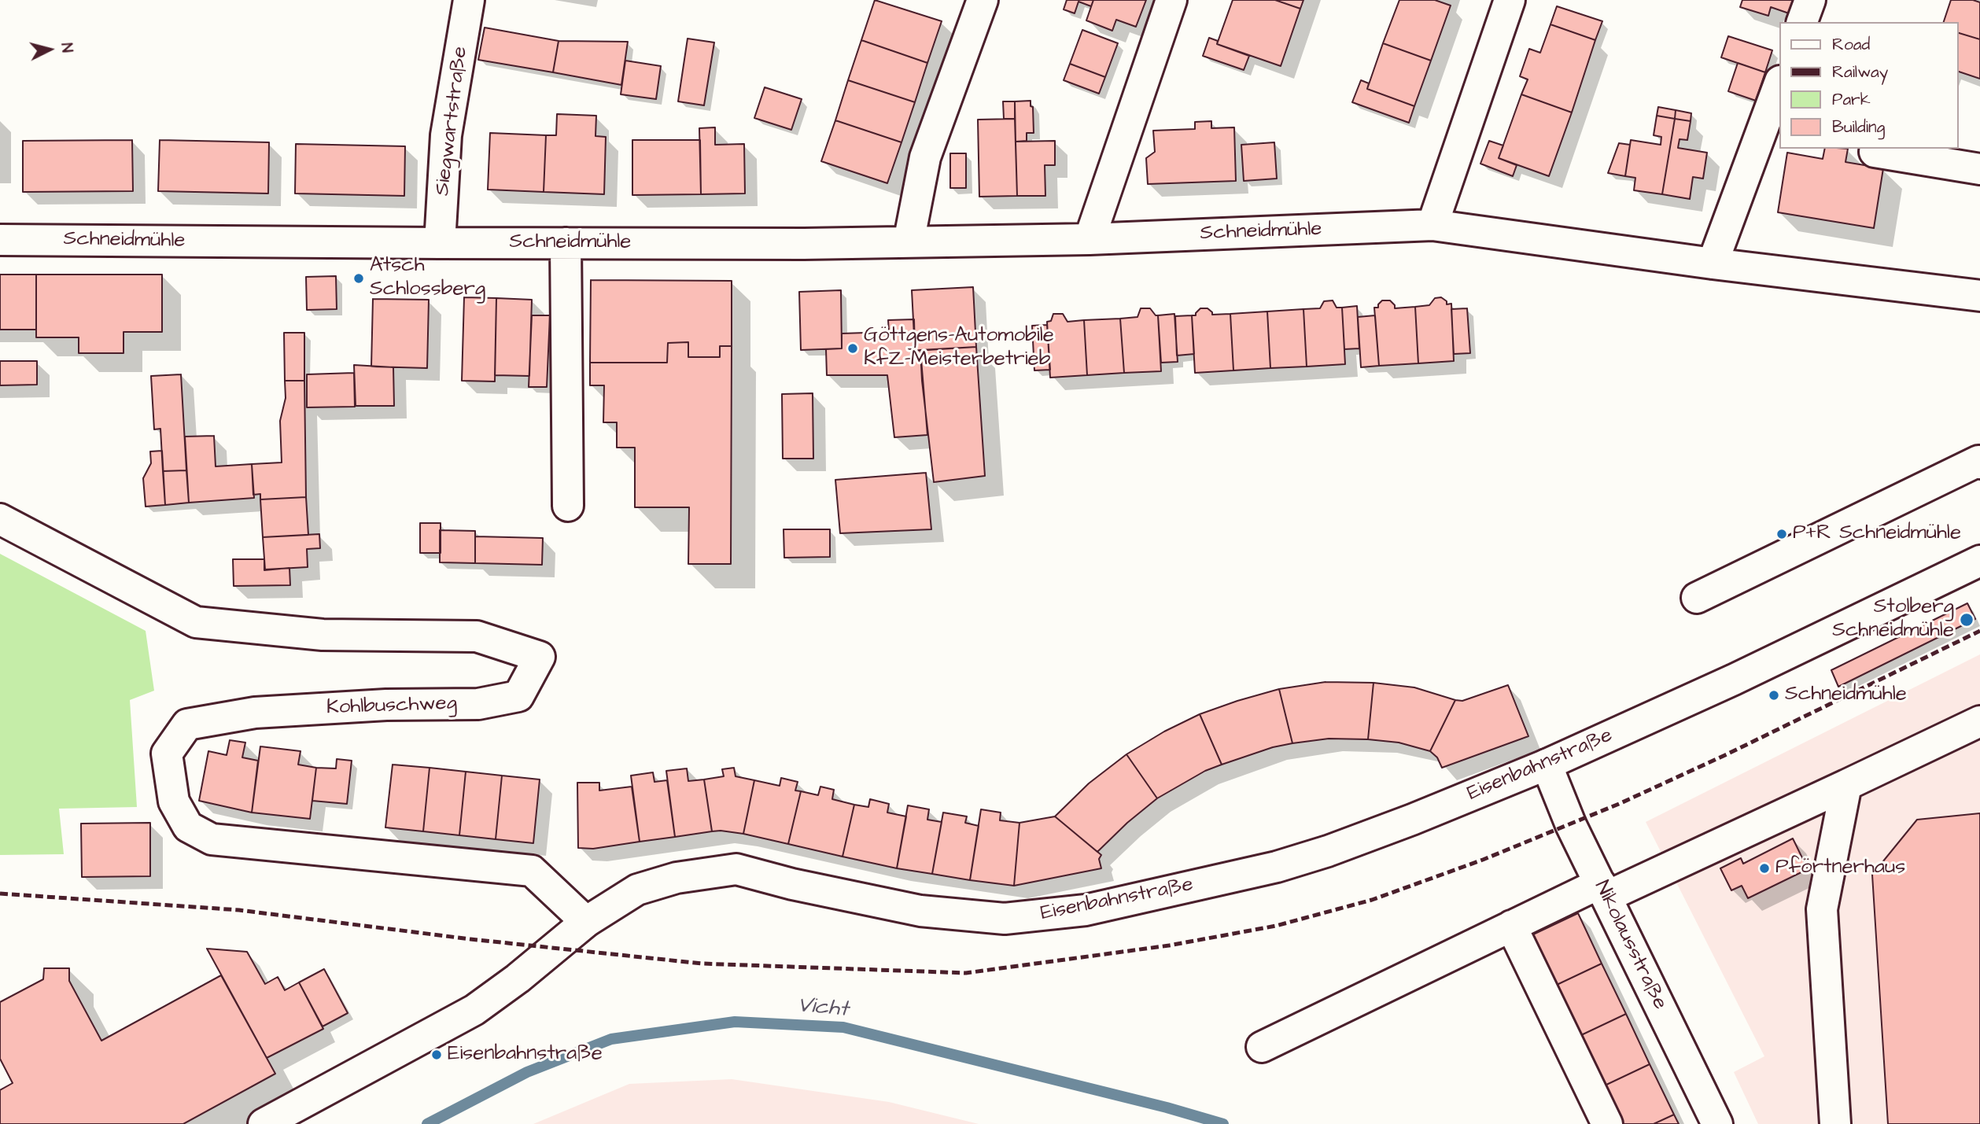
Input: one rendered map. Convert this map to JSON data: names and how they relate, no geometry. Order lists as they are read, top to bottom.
{
  "streets": {
    "street": [
      "Siegwartstraße",
      "Schneidmühle",
      "Kohlbuschweg",
      "Eisenbahnstraße",
      "Nikolausstraße"
    ]
  },
  "crossings": [
    ["Siegwartstraße", "Schneidmühle"],
    ["Kohlbuschweg", "Eisenbahnstraße"],
    ["Eisenbahnstraße", "Nikolausstraße"]
  ],
  "water": ["Vicht"],
  "places": [
    "Atsch Schlossberg",
    "Göttgens-Automobile KfZ-Meisterbetrieb",
    "P+R Schneidmühle",
    "Stolberg Schneidmühle",
    "Schneidmühle",
    "Pförtnerhaus",
    "Eisenbahnstraße"
  ],
  "legend": [
    "Road",
    "Railway",
    "Park",
    "Building"
  ],
  "north": "right"
}
